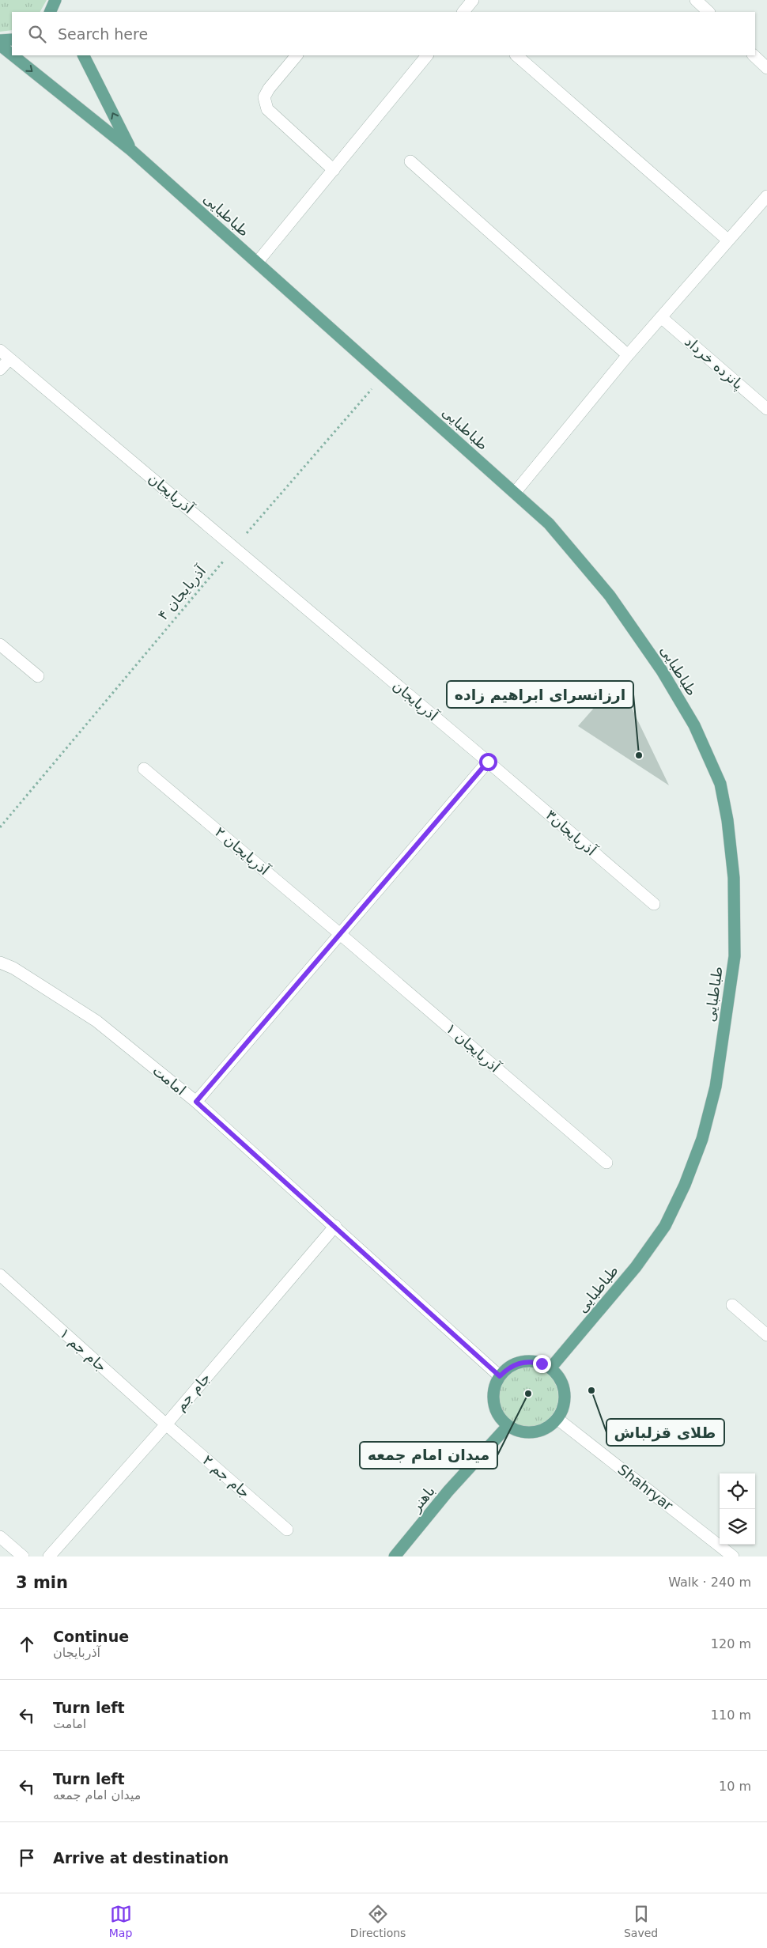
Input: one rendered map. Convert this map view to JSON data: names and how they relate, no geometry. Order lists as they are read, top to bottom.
{
  "streets": {
    "main road": ["طباطبایی", "باهنر"],
    "street": [
      "پانزده خرداد",
      "آذربایجان",
      "آذربایجان۳",
      "آذربایجان ۲",
      "آذربایجان ۱",
      "امامت",
      "جام جم ۱",
      "جام جم",
      "جام جم ۲",
      "Shahryar"
    ],
    "path": ["آذربایجان ۴"]
  },
  "crossings": [
    ["طباطبایی", "آذربایجان ۴"],
    ["طباطبایی", "امامت"],
    ["طباطبایی", "Shahryar"],
    ["طباطبایی", "باهنر"],
    ["آذربایجان", "آذربایجان ۴"],
    ["آذربایجان", "آذربایجان۳"],
    ["آذربایجان ۲", "آذربایجان ۱"],
    ["امامت", "جام جم"],
    ["امامت", "Shahryar"],
    ["امامت", "باهنر"],
    ["جام جم ۱", "جام جم"],
    ["جام جم ۱", "جام جم ۲"],
    ["جام جم", "جام جم ۲"],
    ["Shahryar", "باهنر"]
  ],
  "places": ["ارزانسرای ابراهیم زاده", "طلای قزلباش", "میدان امام جمعه"],
  "page": {
    "search": "Search here",
    "heading": ["3 min", "Walk · 240 m"],
    "list": [
      ["Continue", "آذربایجان", "120 m"],
      ["Turn left", "امامت", "110 m"],
      ["Turn left", "میدان امام جمعه", "10 m"],
      "Arrive at destination"
    ],
    "nav": ["Map", "Directions", "Saved"]
  }
}
